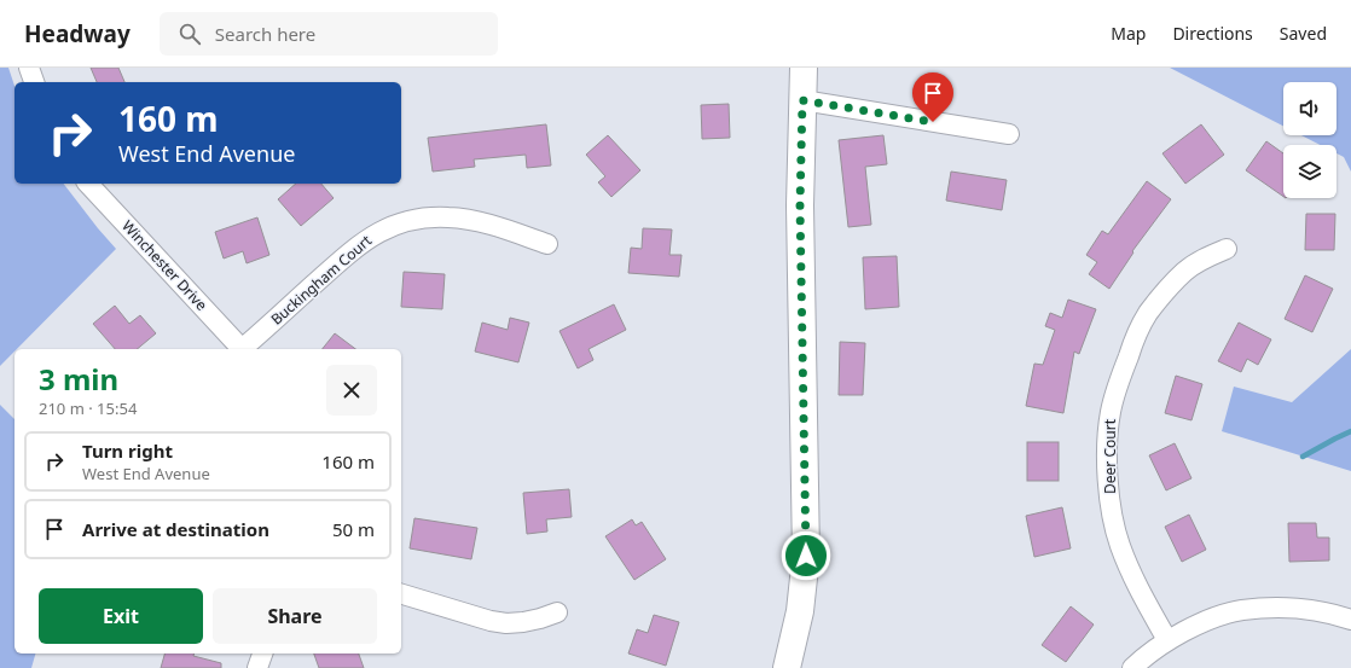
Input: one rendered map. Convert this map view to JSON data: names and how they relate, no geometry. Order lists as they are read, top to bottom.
{
  "streets": {
    "street": ["Winchester Drive", "Buckingham Court", "Deer Court"]
  },
  "page": {
    "header": "Headway",
    "search": "Search here",
    "nav": ["Map", "Directions", "Saved"],
    "turn": ["160 m", "West End Avenue"],
    "heading": ["3 min", "210 m · 15:54"],
    "list": [
      {
        "name": "Turn right",
        "note": "West End Avenue",
        "value": "160 m"
      },
      {
        "name": "Arrive at destination",
        "value": "50 m"
      }
    ],
    "buttons": ["Exit", "Share"]
  }
}
